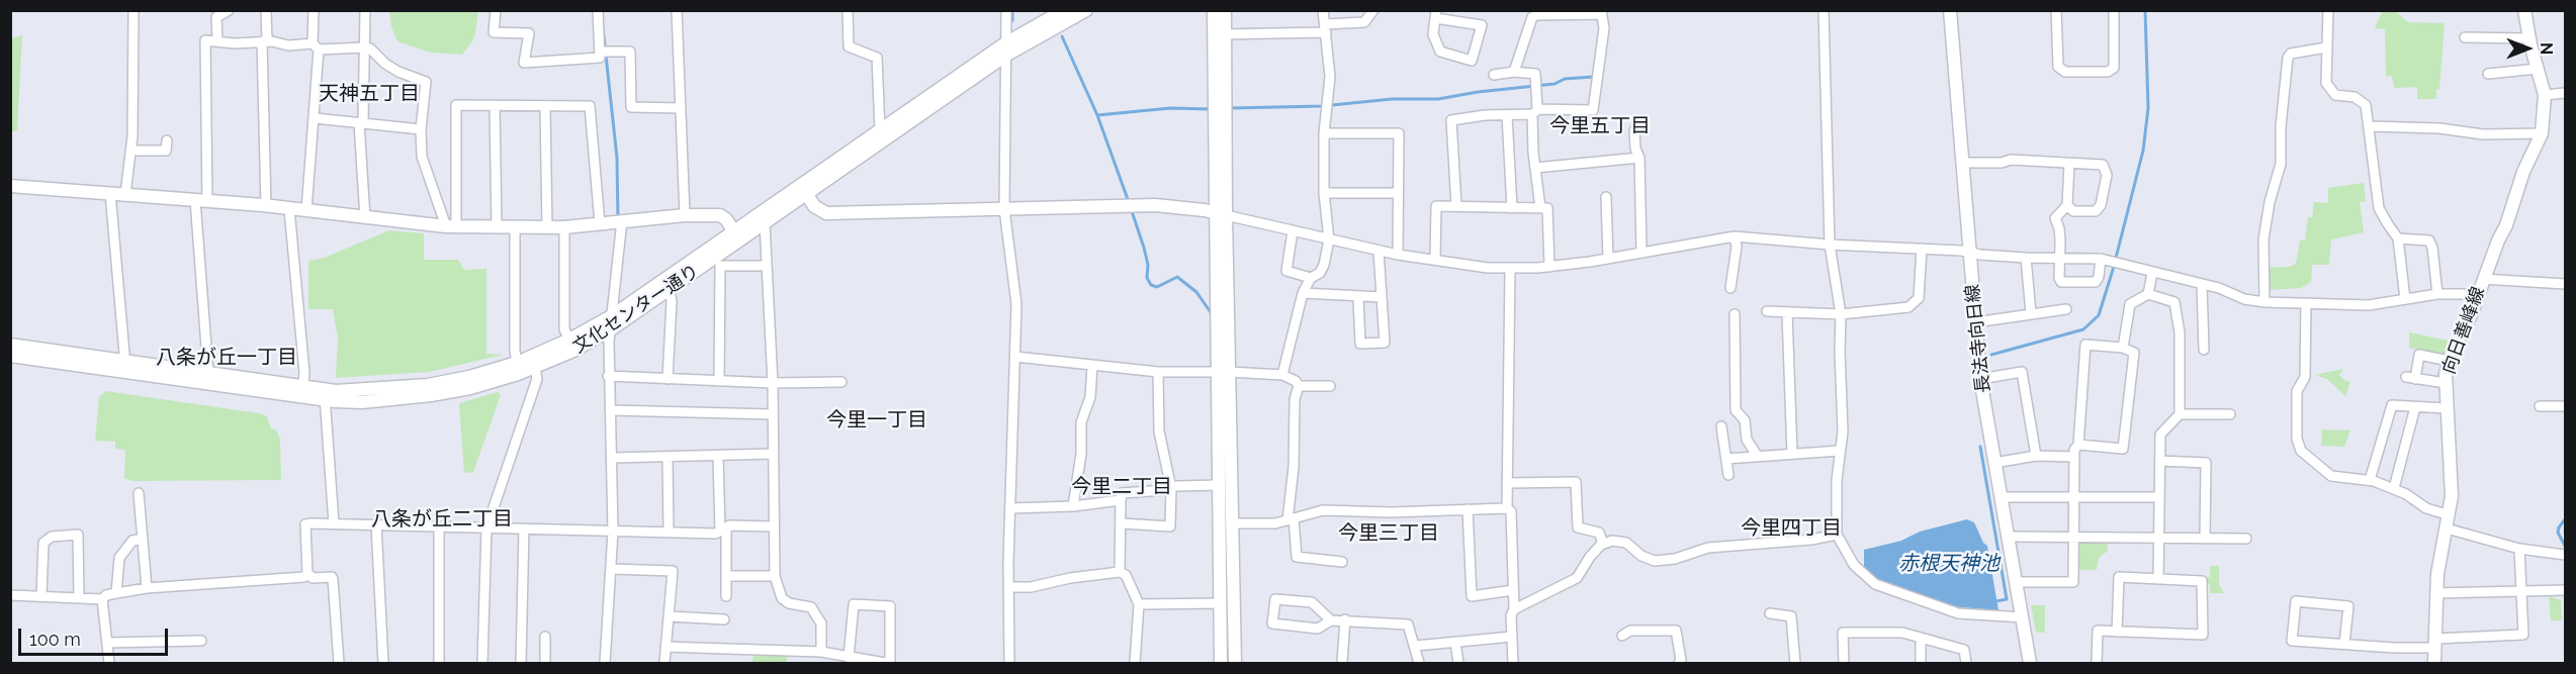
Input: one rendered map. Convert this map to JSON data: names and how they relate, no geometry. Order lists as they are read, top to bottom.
{
  "streets": {
    "street": ["文化センター通り", "向日善峰線", "長法寺向日線"]
  },
  "districts": [
    "天神五丁目",
    "今里五丁目",
    "八条が丘一丁目",
    "今里一丁目",
    "今里二丁目",
    "八条が丘二丁目",
    "今里四丁目",
    "今里三丁目"
  ],
  "water": ["赤根天神池"],
  "scale_bar": "100 m",
  "north": "right"
}
